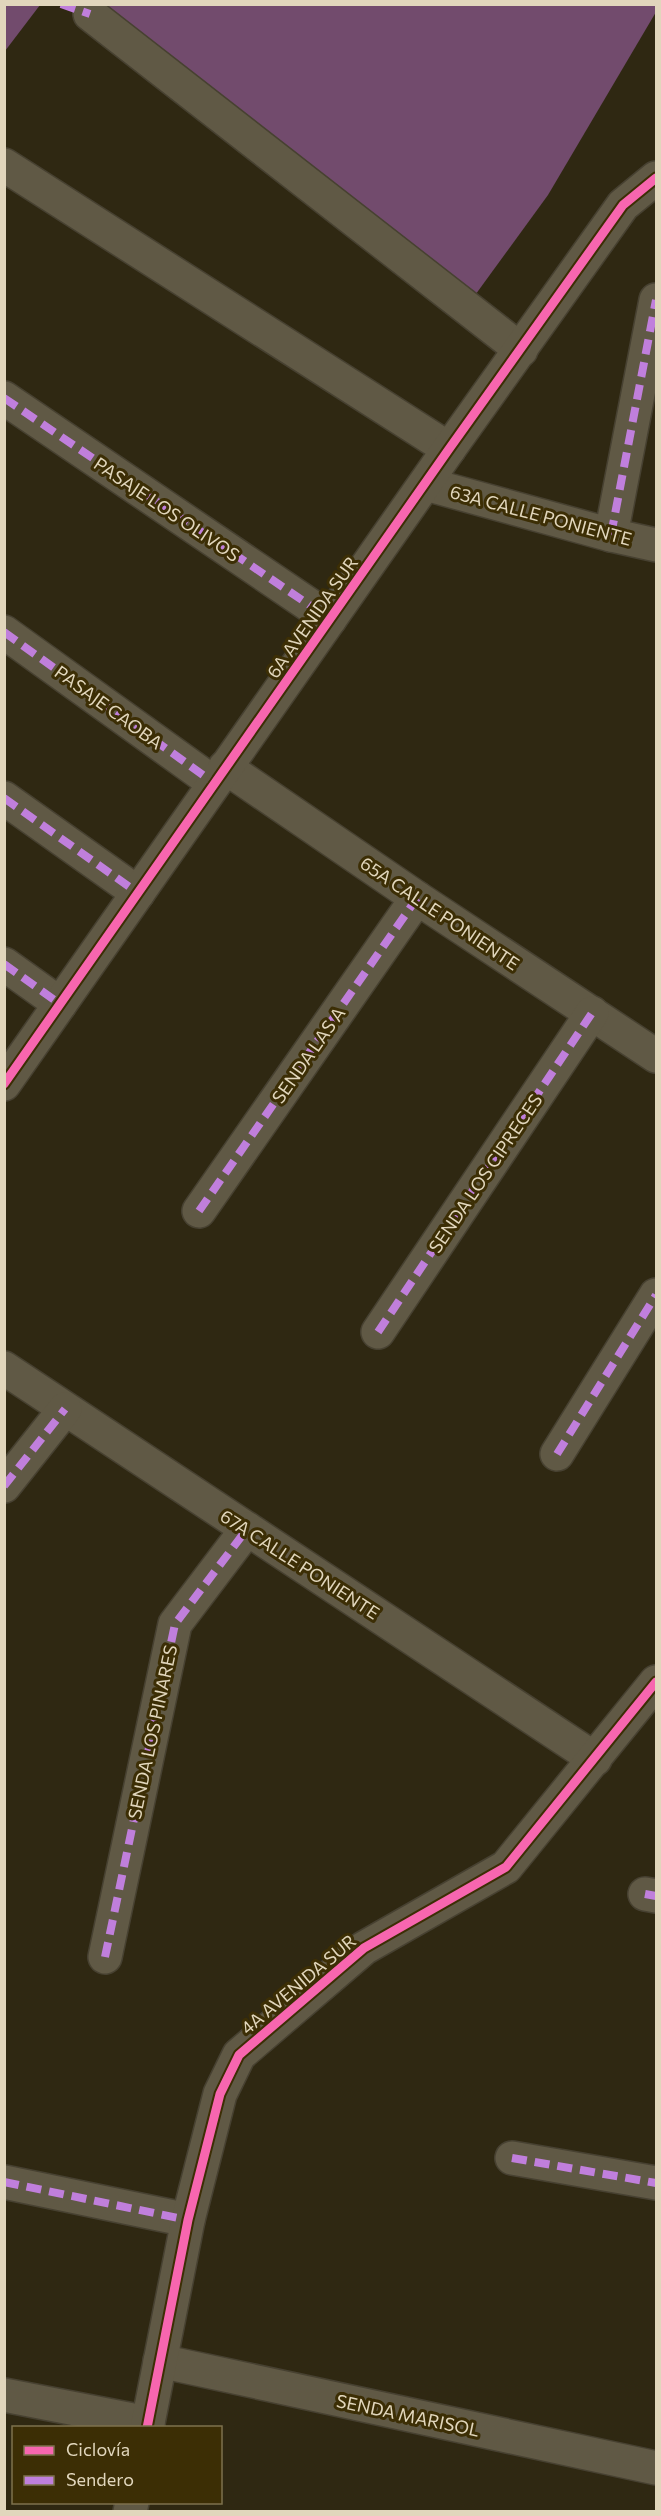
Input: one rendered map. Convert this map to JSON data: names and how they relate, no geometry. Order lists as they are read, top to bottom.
{
  "streets": {
    "street": [
      "PASAJE LOS OLIVOS",
      "63A CALLE PONIENTE",
      "6A AVENIDA SUR",
      "PASAJE CAOBA",
      "65A CALLE PONIENTE",
      "SENDA LAS A",
      "SENDA LOS CIPRECES",
      "67A CALLE PONIENTE",
      "SENDA LOS PINARES",
      "4A AVENIDA SUR",
      "SENDA MARISOL"
    ]
  },
  "crossings": [
    ["PASAJE LOS OLIVOS", "6A AVENIDA SUR"],
    ["63A CALLE PONIENTE", "6A AVENIDA SUR"],
    ["6A AVENIDA SUR", "PASAJE CAOBA"],
    ["6A AVENIDA SUR", "65A CALLE PONIENTE"],
    ["PASAJE CAOBA", "65A CALLE PONIENTE"],
    ["65A CALLE PONIENTE", "SENDA LAS A"],
    ["65A CALLE PONIENTE", "SENDA LOS CIPRECES"],
    ["67A CALLE PONIENTE", "SENDA LOS PINARES"],
    ["67A CALLE PONIENTE", "4A AVENIDA SUR"],
    ["4A AVENIDA SUR", "SENDA MARISOL"]
  ],
  "legend": ["Ciclovía", "Sendero"]
}
